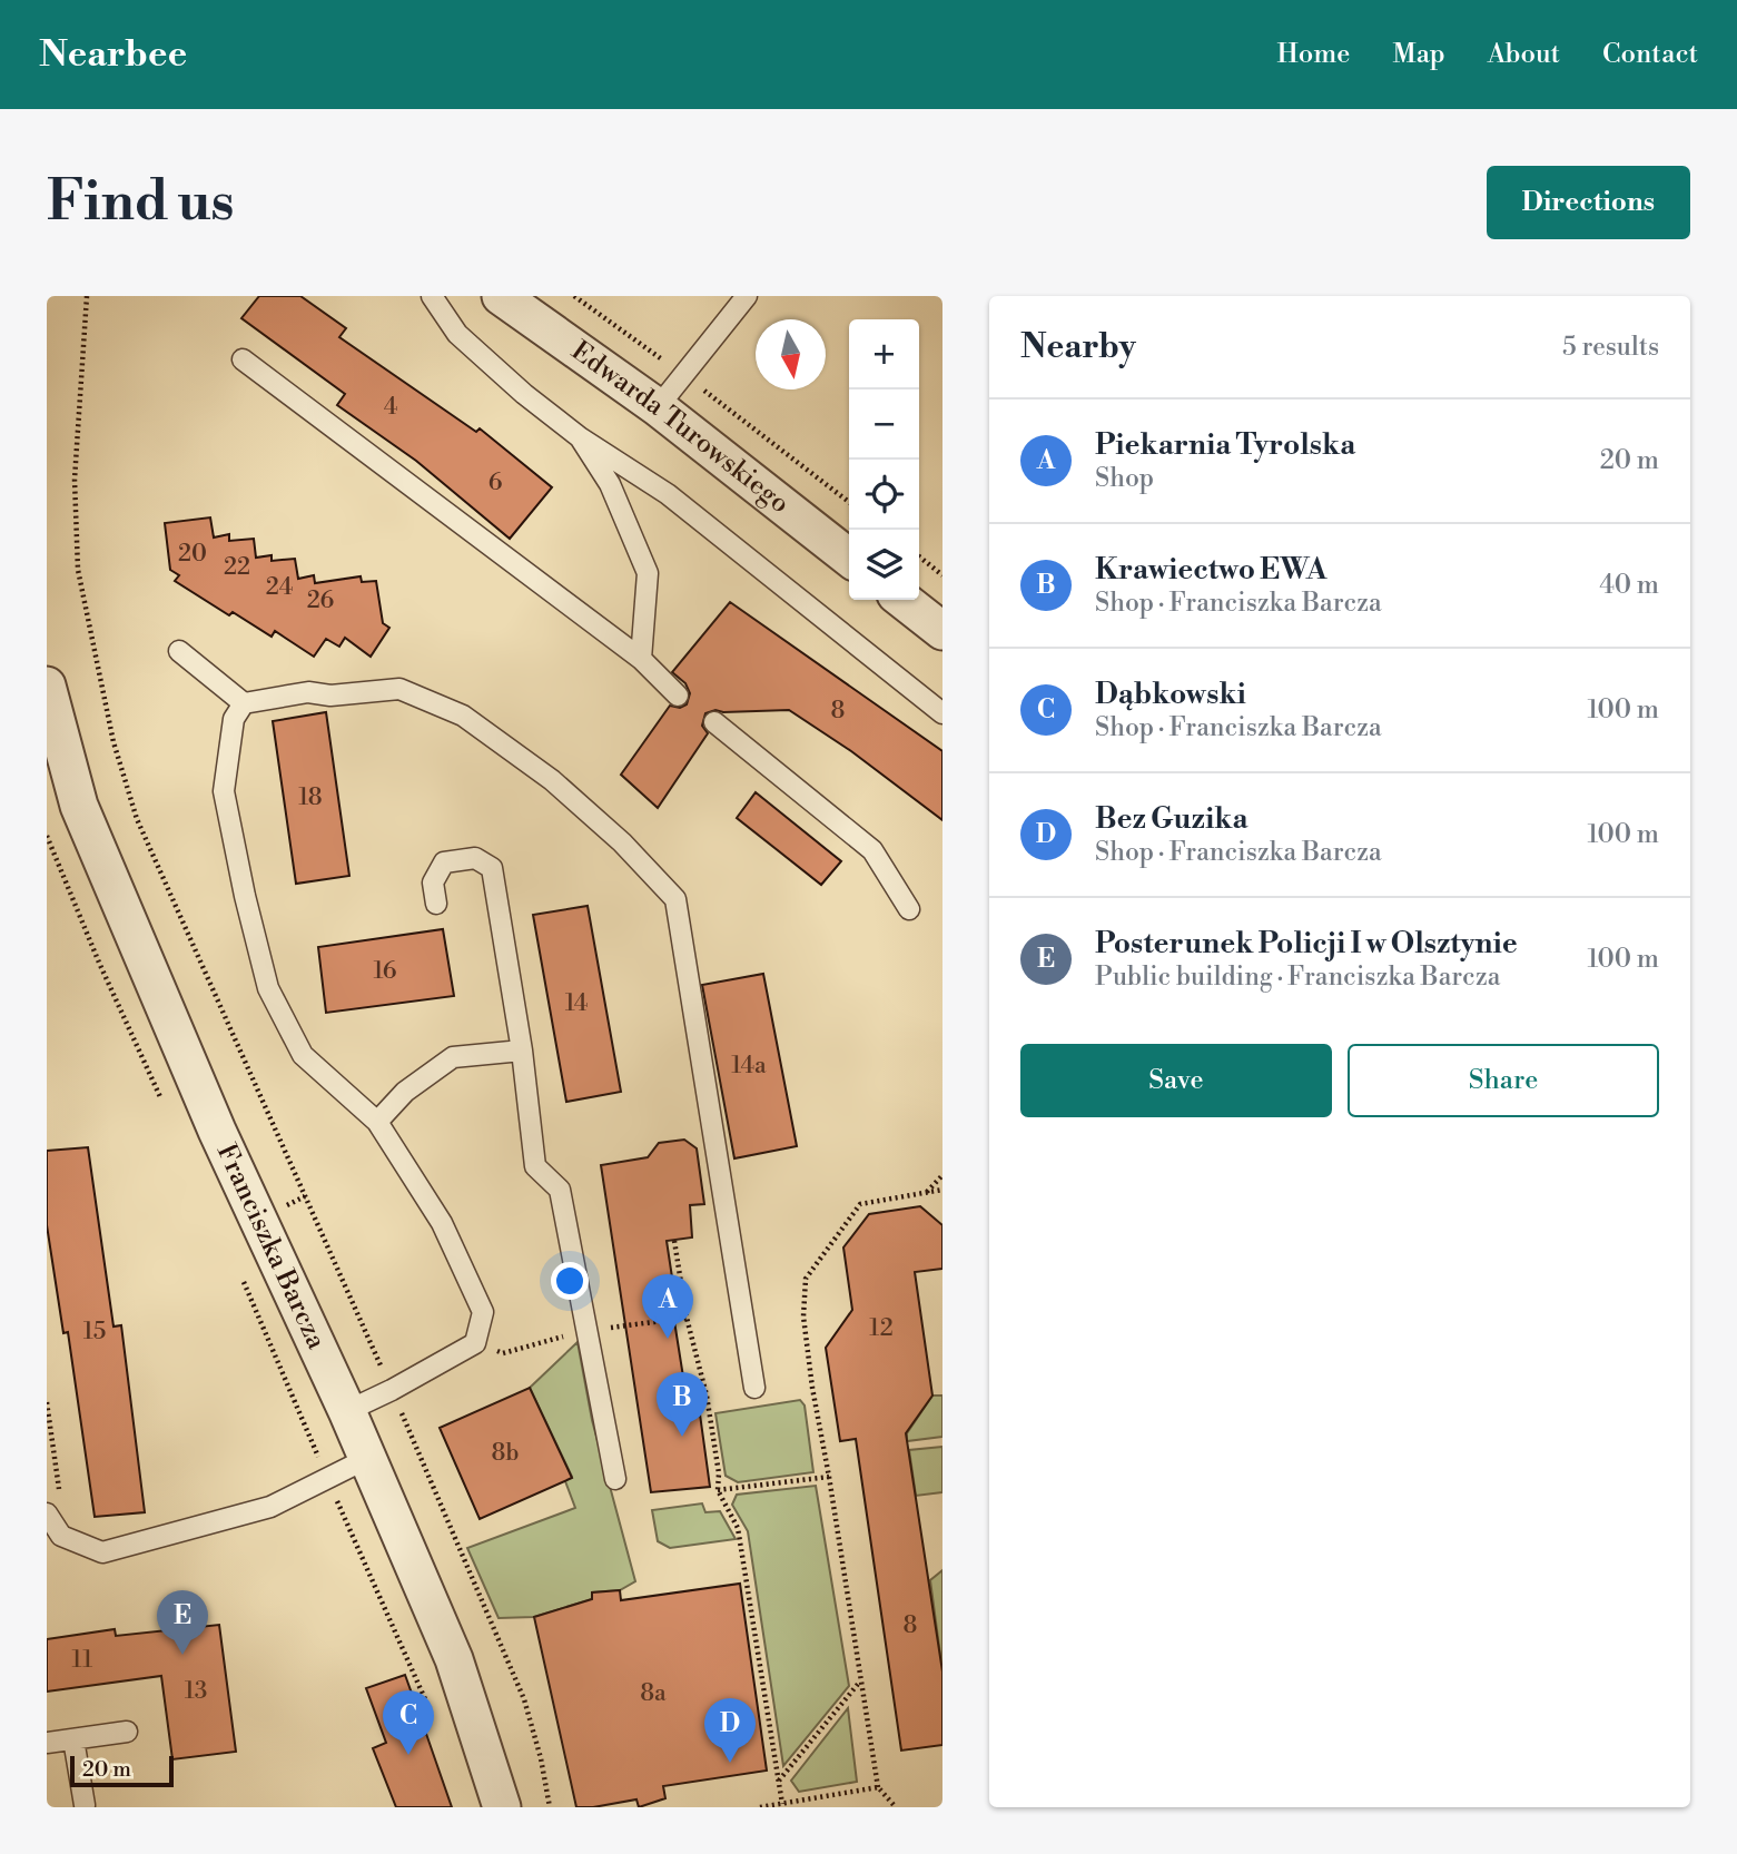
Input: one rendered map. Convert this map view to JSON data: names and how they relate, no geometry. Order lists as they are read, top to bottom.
{
  "streets": {
    "street": ["Edwarda Turowskiego", "Franciszka Barcza"]
  },
  "house_numbers": [
    "4",
    "6",
    "20",
    "22",
    "24",
    "26",
    "8",
    "18",
    "16",
    "14",
    "14a",
    "12",
    "15",
    "8b",
    "8",
    "11",
    "13",
    "8a"
  ],
  "scale_bar": "20 m",
  "north": "bottom",
  "page": {
    "header": "Nearbee",
    "nav": [
      "Home",
      "Map",
      "About",
      "Contact"
    ],
    "buttons": [
      "Directions",
      ["Save", "Share"]
    ],
    "title": "Find us",
    "heading": ["Nearby", "5 results"],
    "map_buttons": ["+", "−"],
    "list": [
      {
        "mark": "A",
        "name": "Piekarnia Tyrolska",
        "note": "Shop",
        "value": "20 m"
      },
      {
        "mark": "B",
        "name": "Krawiectwo EWA",
        "note": "Shop · Franciszka Barcza",
        "value": "40 m"
      },
      {
        "mark": "C",
        "name": "Dąbkowski",
        "note": "Shop · Franciszka Barcza",
        "value": "100 m"
      },
      {
        "mark": "D",
        "name": "Bez Guzika",
        "note": "Shop · Franciszka Barcza",
        "value": "100 m"
      },
      {
        "mark": "E",
        "name": "Posterunek Policji I w Olsztynie",
        "note": "Public building · Franciszka Barcza",
        "value": "100 m"
      }
    ],
    "pins": [
      "A",
      "B",
      "E",
      "C",
      "D"
    ],
    "scale": "20 m"
  }
}
